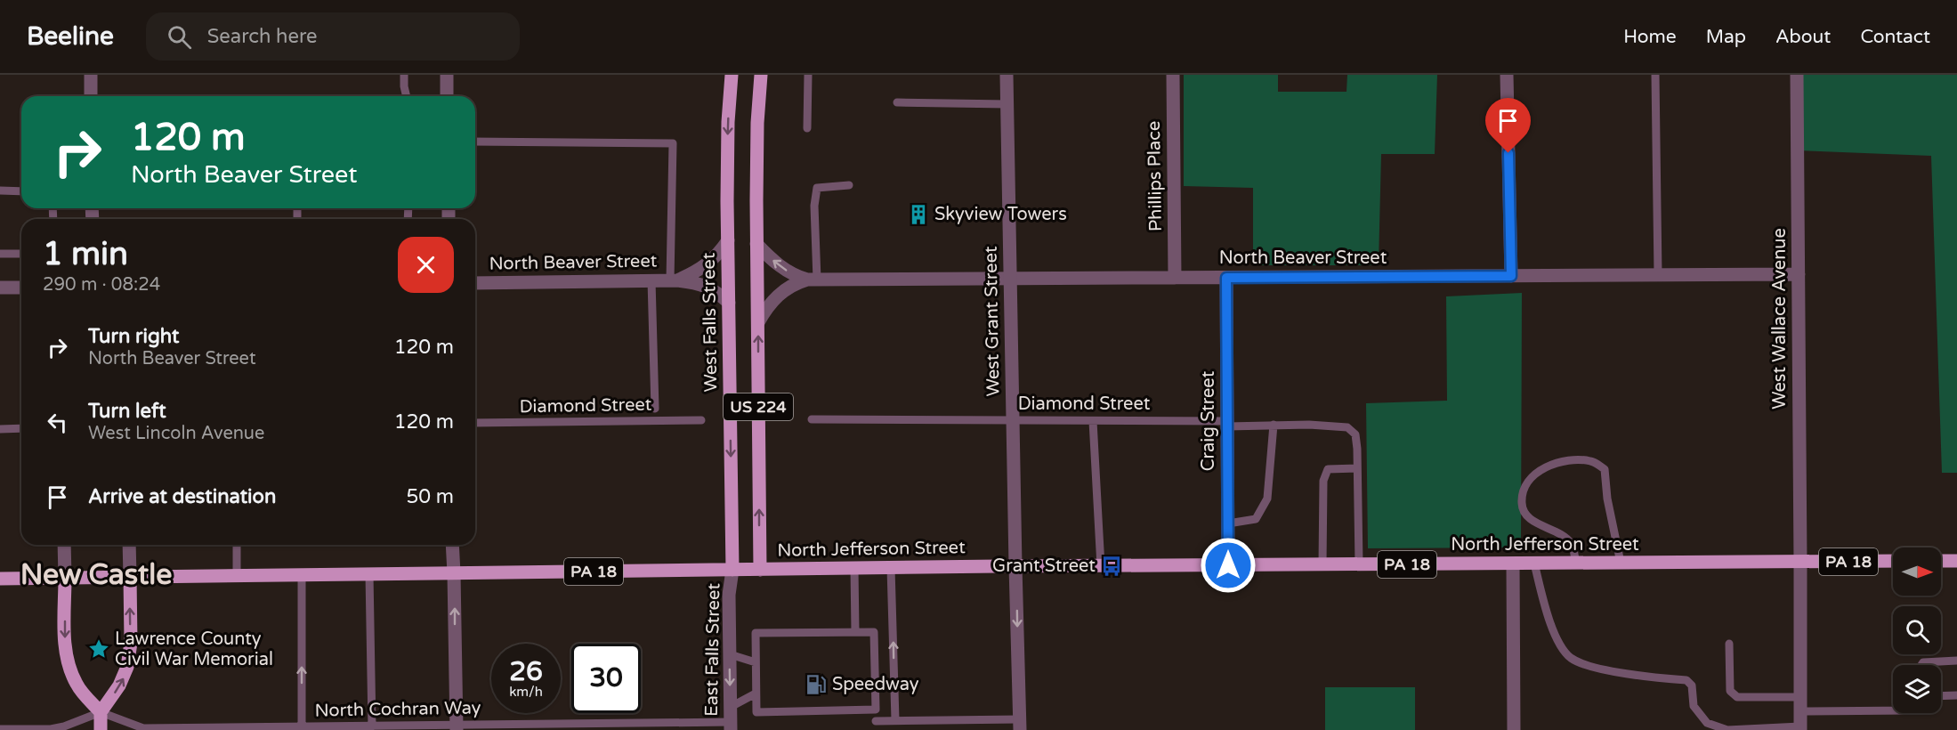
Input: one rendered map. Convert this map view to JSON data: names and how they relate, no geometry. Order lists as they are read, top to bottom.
{
  "streets": {
    "main road": [
      "West Falls Street",
      "US 224",
      "North Jefferson Street",
      "PA 18"
    ],
    "street": [
      "Phillips Place",
      "North Beaver Street",
      "West Wallace Avenue",
      "West Grant Street",
      "Craig Street",
      "East Falls Street"
    ],
    "lane": ["Diamond Street", "North Cochran Way"]
  },
  "crossings": [
    ["Phillips Place", "North Beaver Street"],
    ["North Beaver Street", "West Wallace Avenue"],
    ["North Beaver Street", "West Grant Street"],
    ["North Beaver Street", "West Falls Street"],
    ["North Beaver Street", "US 224"],
    ["North Beaver Street", "Craig Street"],
    ["West Wallace Avenue", "North Jefferson Street"],
    ["West Grant Street", "Diamond Street"],
    ["West Grant Street", "North Jefferson Street"],
    ["West Falls Street", "North Jefferson Street"],
    ["West Falls Street", "East Falls Street"],
    ["Diamond Street", "Craig Street"],
    ["Diamond Street", "North Jefferson Street"],
    ["US 224", "North Jefferson Street"],
    ["Craig Street", "North Jefferson Street"],
    ["North Jefferson Street", "PA 18"],
    ["North Jefferson Street", "East Falls Street"],
    ["East Falls Street", "North Cochran Way"]
  ],
  "districts": ["New Castle"],
  "places": {
    "building": ["Skyview Towers"],
    "bus stop": ["Grant Street"],
    "place": ["Lawrence County Civil War Memorial"],
    "fuel station": ["Speedway"]
  },
  "north": "right",
  "page": {
    "header": "Beeline",
    "search": "Search here",
    "nav": [
      "Home",
      "Map",
      "About",
      "Contact"
    ],
    "turn": ["120 m", "North Beaver Street"],
    "heading": ["1 min", "290 m · 08:24"],
    "list": [
      {
        "name": "Turn right",
        "note": "North Beaver Street",
        "value": "120 m"
      },
      {
        "name": "Turn left",
        "note": "West Lincoln Avenue",
        "value": "120 m"
      },
      {
        "name": "Arrive at destination",
        "value": "50 m"
      }
    ],
    "speed": "26 km/h",
    "limit": "30"
  }
}
